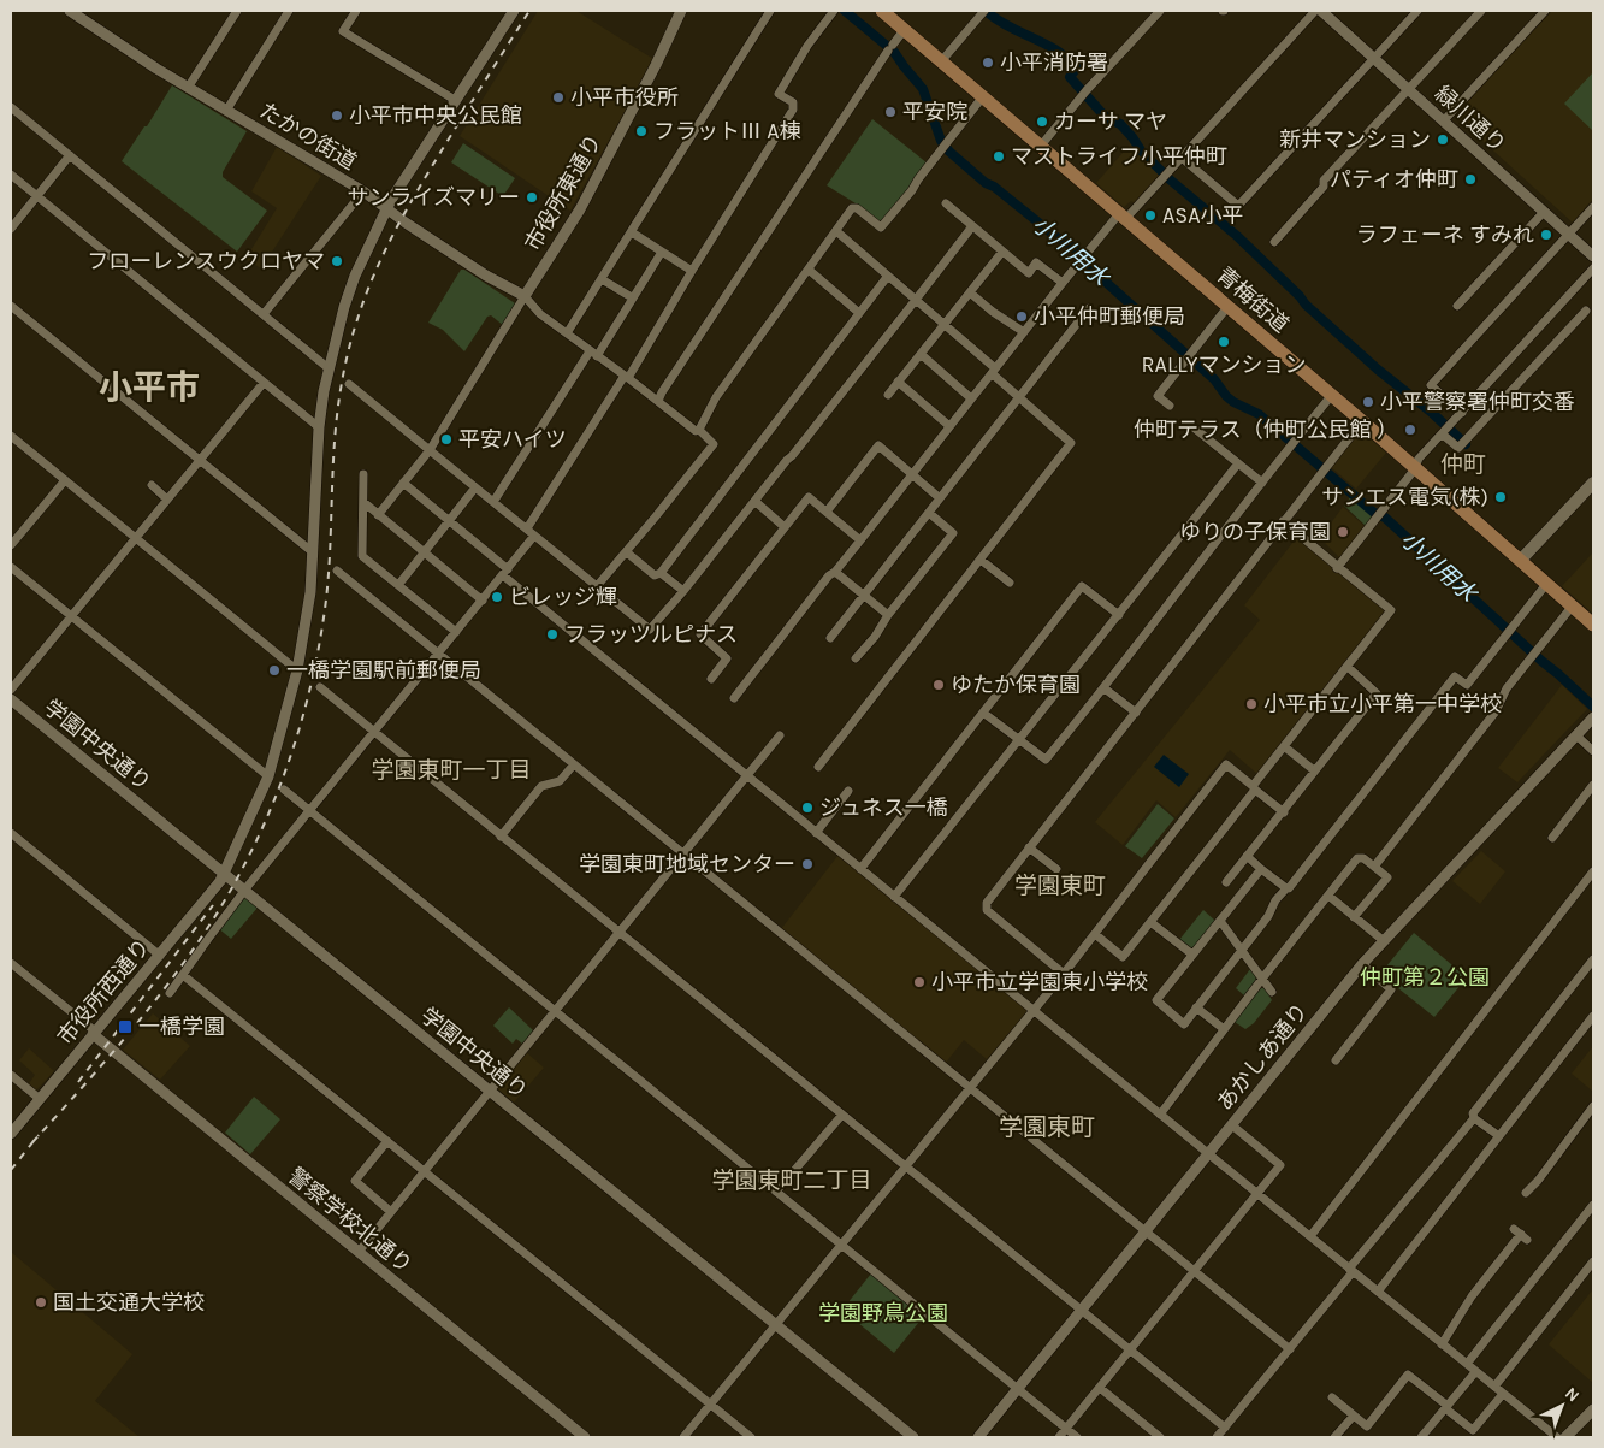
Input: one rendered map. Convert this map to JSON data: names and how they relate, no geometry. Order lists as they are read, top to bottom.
{
  "streets": {
    "main road": ["青梅街道"],
    "street": [
      "緑川通り",
      "たかの街道",
      "市役所東通り",
      "学園中央通り",
      "市役所西通り",
      "あかしあ通り",
      "警察学校北通り"
    ]
  },
  "crossings": [
    ["たかの街道", "市役所東通り"],
    ["たかの街道", "市役所西通り"],
    ["学園中央通り", "市役所西通り"],
    ["市役所西通り", "警察学校北通り"]
  ],
  "districts": [
    "小平市",
    "仲町",
    "学園東町一丁目",
    "学園東町",
    "学園東町",
    "学園東町二丁目"
  ],
  "water": ["小川用水"],
  "parks": ["仲町第２公園", "学園野鳥公園"],
  "places": {
    "other": [
      "小平消防署",
      "小平市役所",
      "平安院",
      "小平市中央公民館",
      "カーサ マヤ",
      "フラットⅢ A棟",
      "新井マンション",
      "マストライフ小平仲町",
      "パティオ仲町",
      "サンライズマリー",
      "ASA小平",
      "ラフェーネ すみれ",
      "フローレンスウクロヤマ",
      "小平仲町郵便局",
      "RALLYマンション",
      "小平警察署仲町交番",
      "仲町テラス（仲町公民館 ）",
      "平安ハイツ",
      "サンエス電気(株)",
      "ゆりの子保育園",
      "ビレッジ輝",
      "フラッツルピナス",
      "一橋学園駅前郵便局",
      "ゆたか保育園",
      "小平市立小平第一中学校",
      "ジュネス一橋",
      "学園東町地域センター",
      "小平市立学園東小学校",
      "国土交通大学校"
    ],
    "transit": ["一橋学園"]
  },
  "north": "top right"
}
